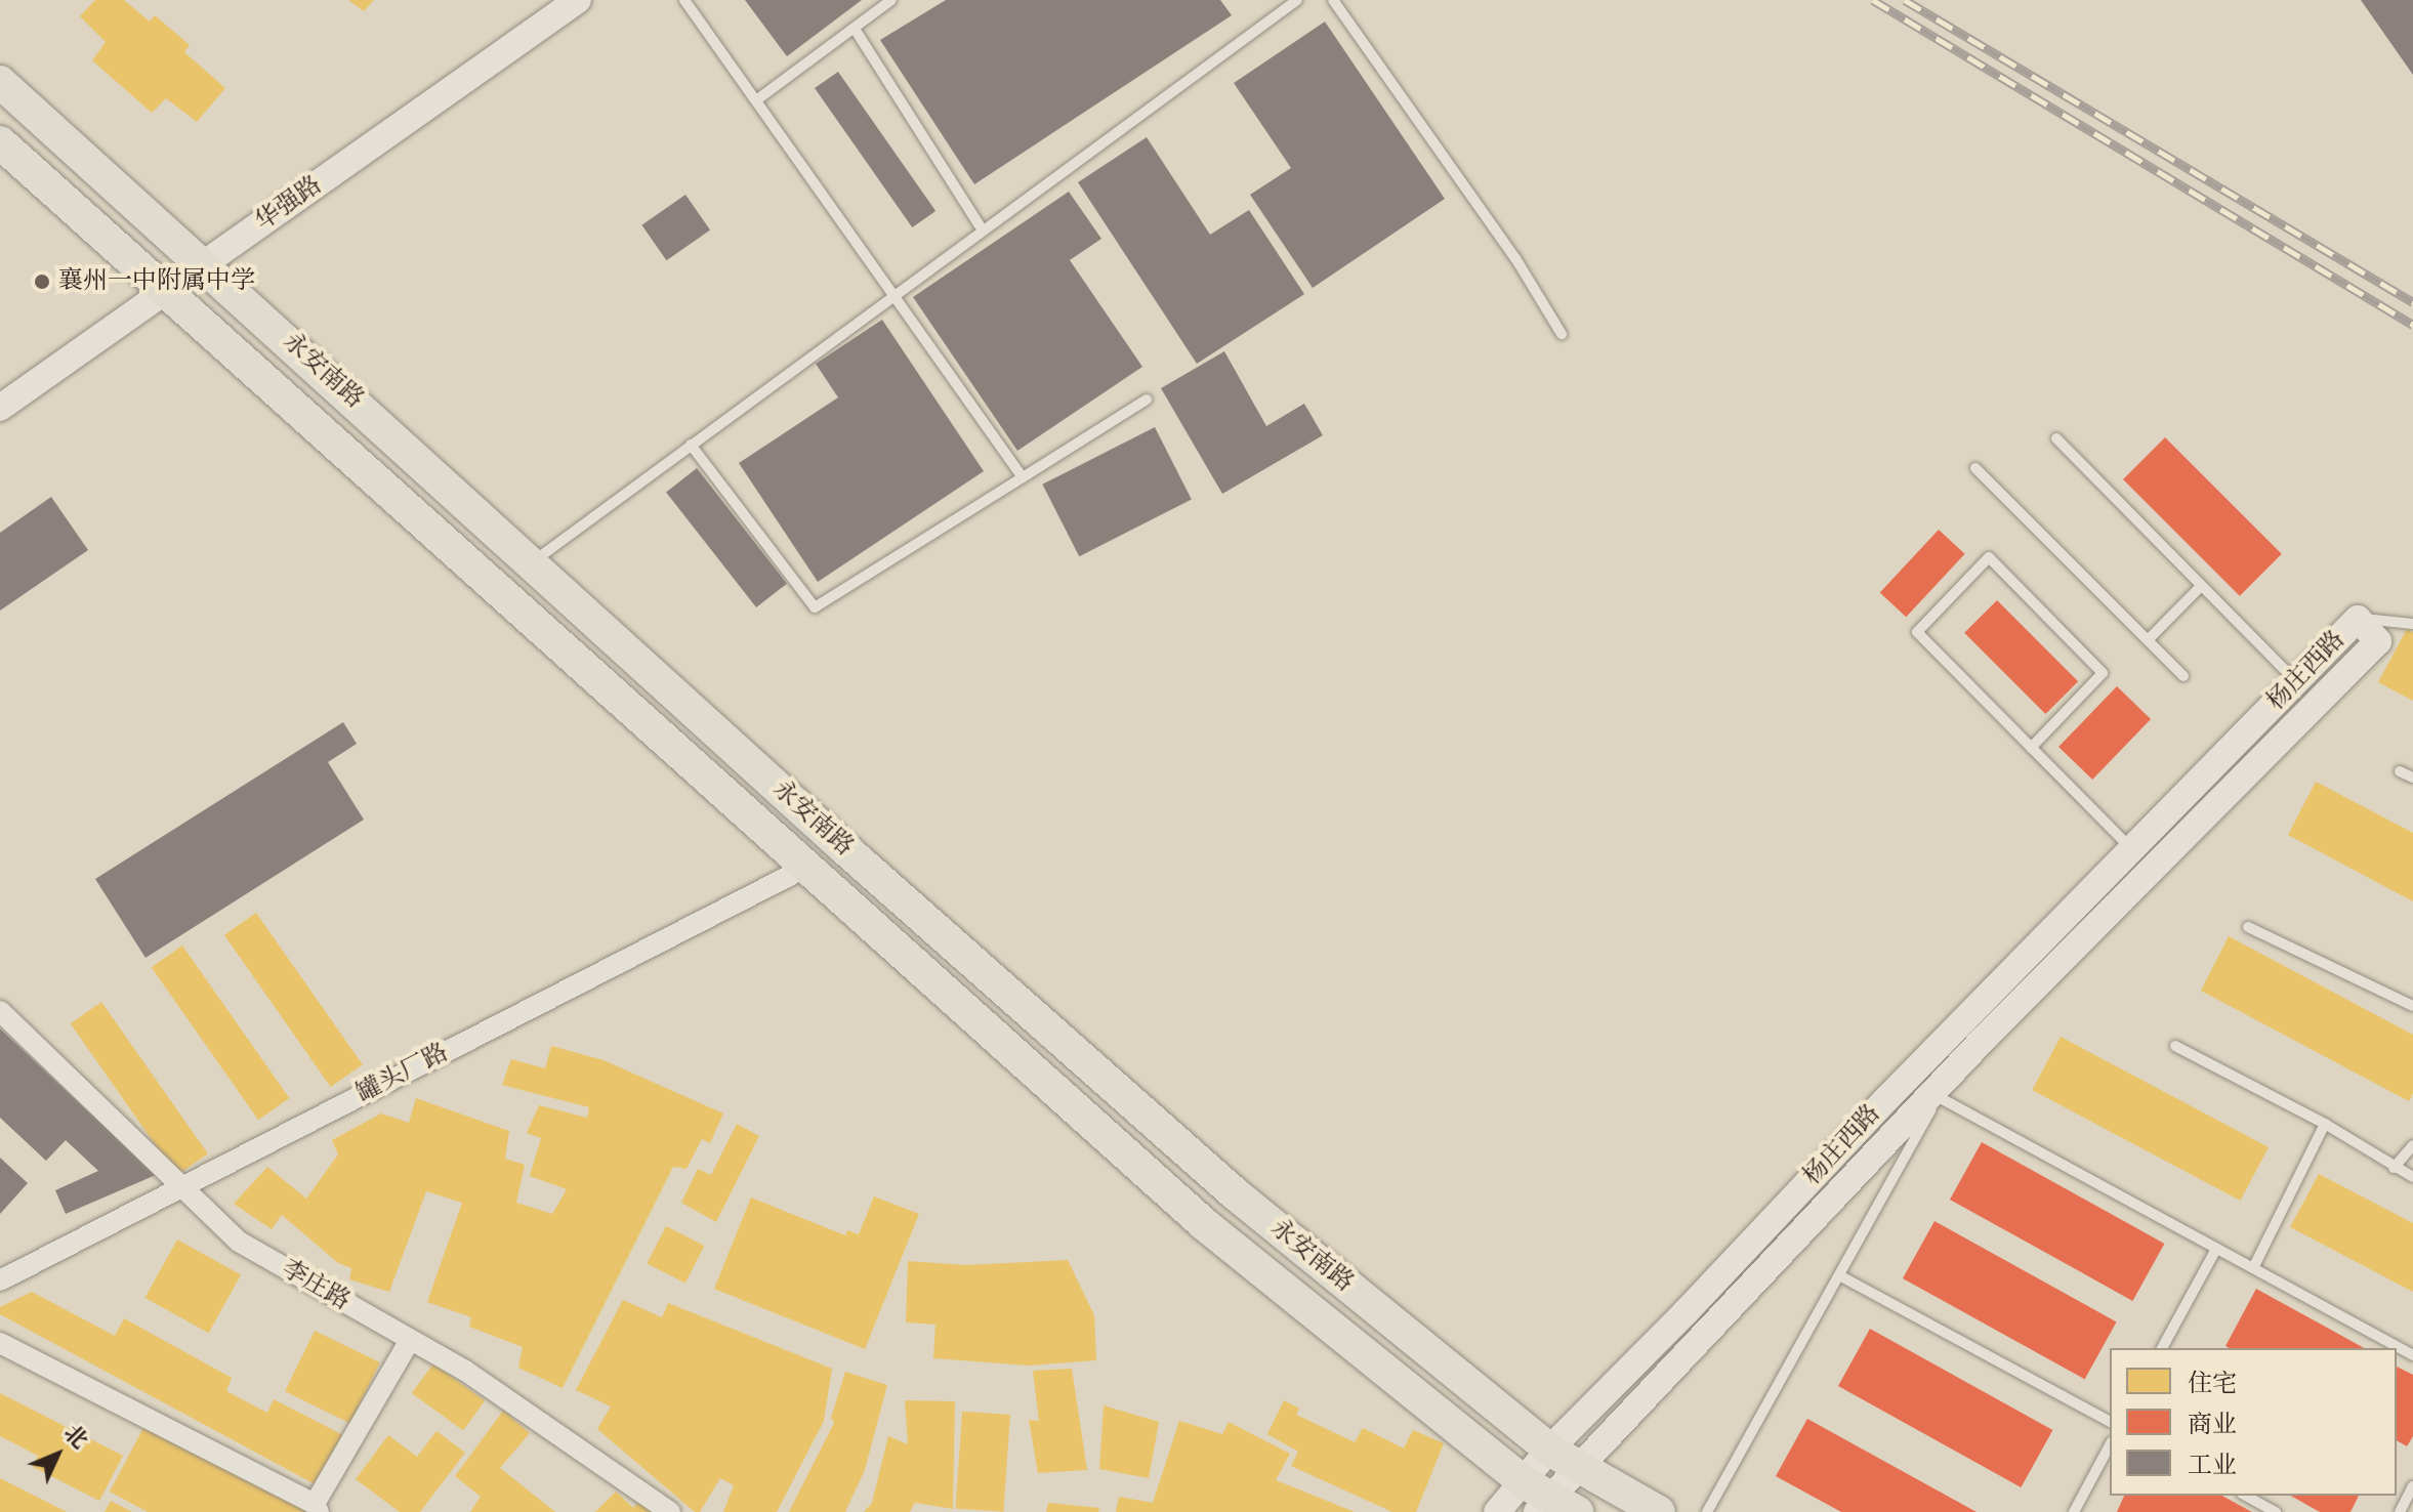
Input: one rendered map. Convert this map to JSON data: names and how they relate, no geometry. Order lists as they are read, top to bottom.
{
  "streets": {
    "main road": ["永安南路"],
    "street": [
      "华强路",
      "杨庄西路",
      "罐头厂路",
      "李庄路"
    ]
  },
  "crossings": [
    ["华强路", "永安南路"],
    ["永安南路", "杨庄西路"],
    ["永安南路", "罐头厂路"],
    ["罐头厂路", "李庄路"]
  ],
  "places": ["襄州一中附属中学"],
  "legend": ["住宅", "商业", "工业"],
  "north": "top right"
}
